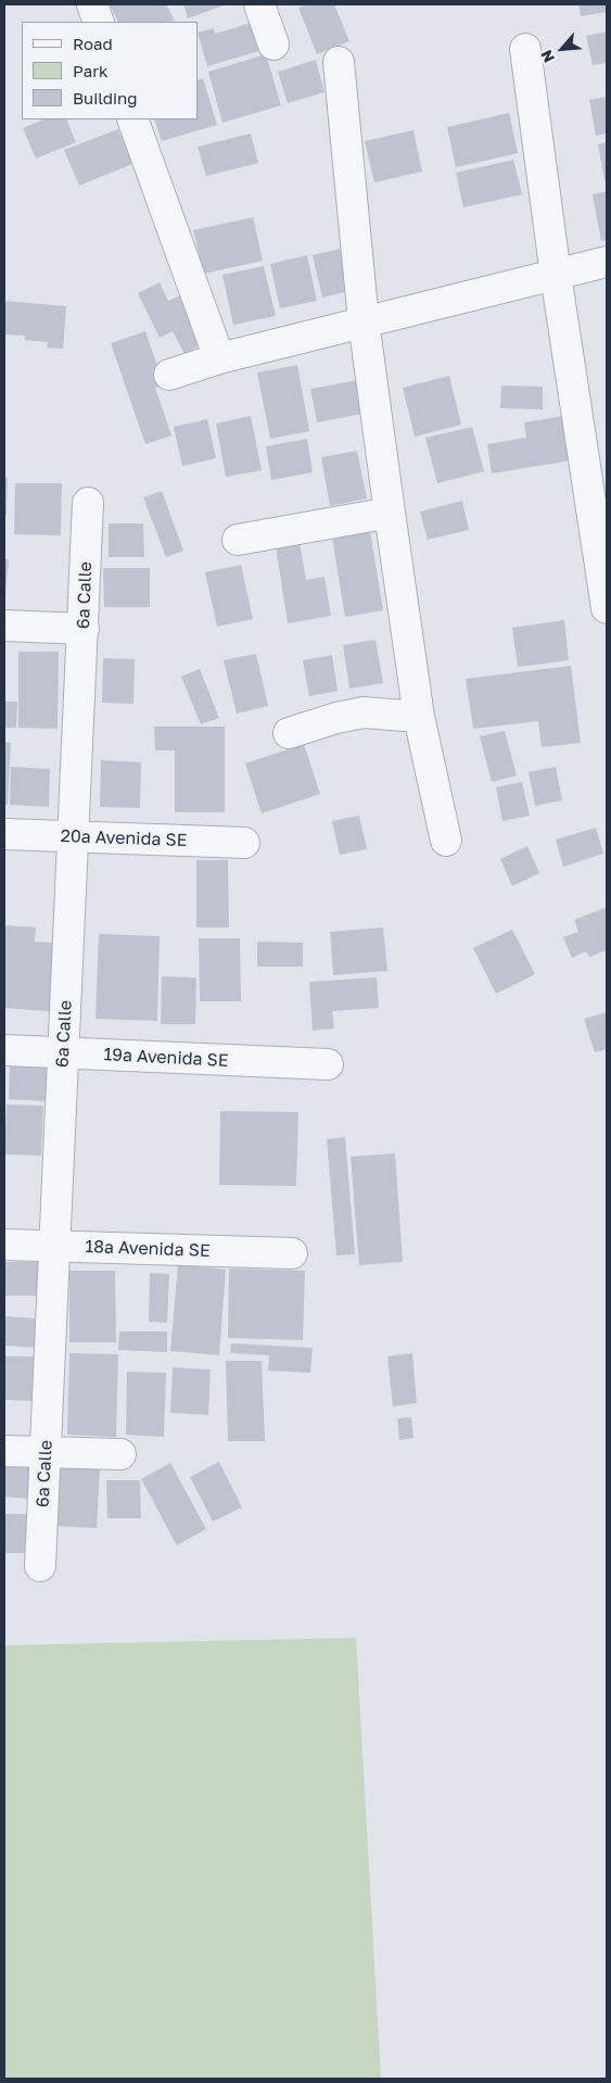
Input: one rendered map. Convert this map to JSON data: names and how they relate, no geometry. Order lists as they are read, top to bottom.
{
  "streets": {
    "street": [
      "6a Calle",
      "20a Avenida SE",
      "19a Avenida SE",
      "18a Avenida SE"
    ]
  },
  "crossings": [
    ["6a Calle", "20a Avenida SE"],
    ["6a Calle", "19a Avenida SE"],
    ["6a Calle", "18a Avenida SE"]
  ],
  "legend": ["Road", "Park", "Building"],
  "north": "bottom left"
}
